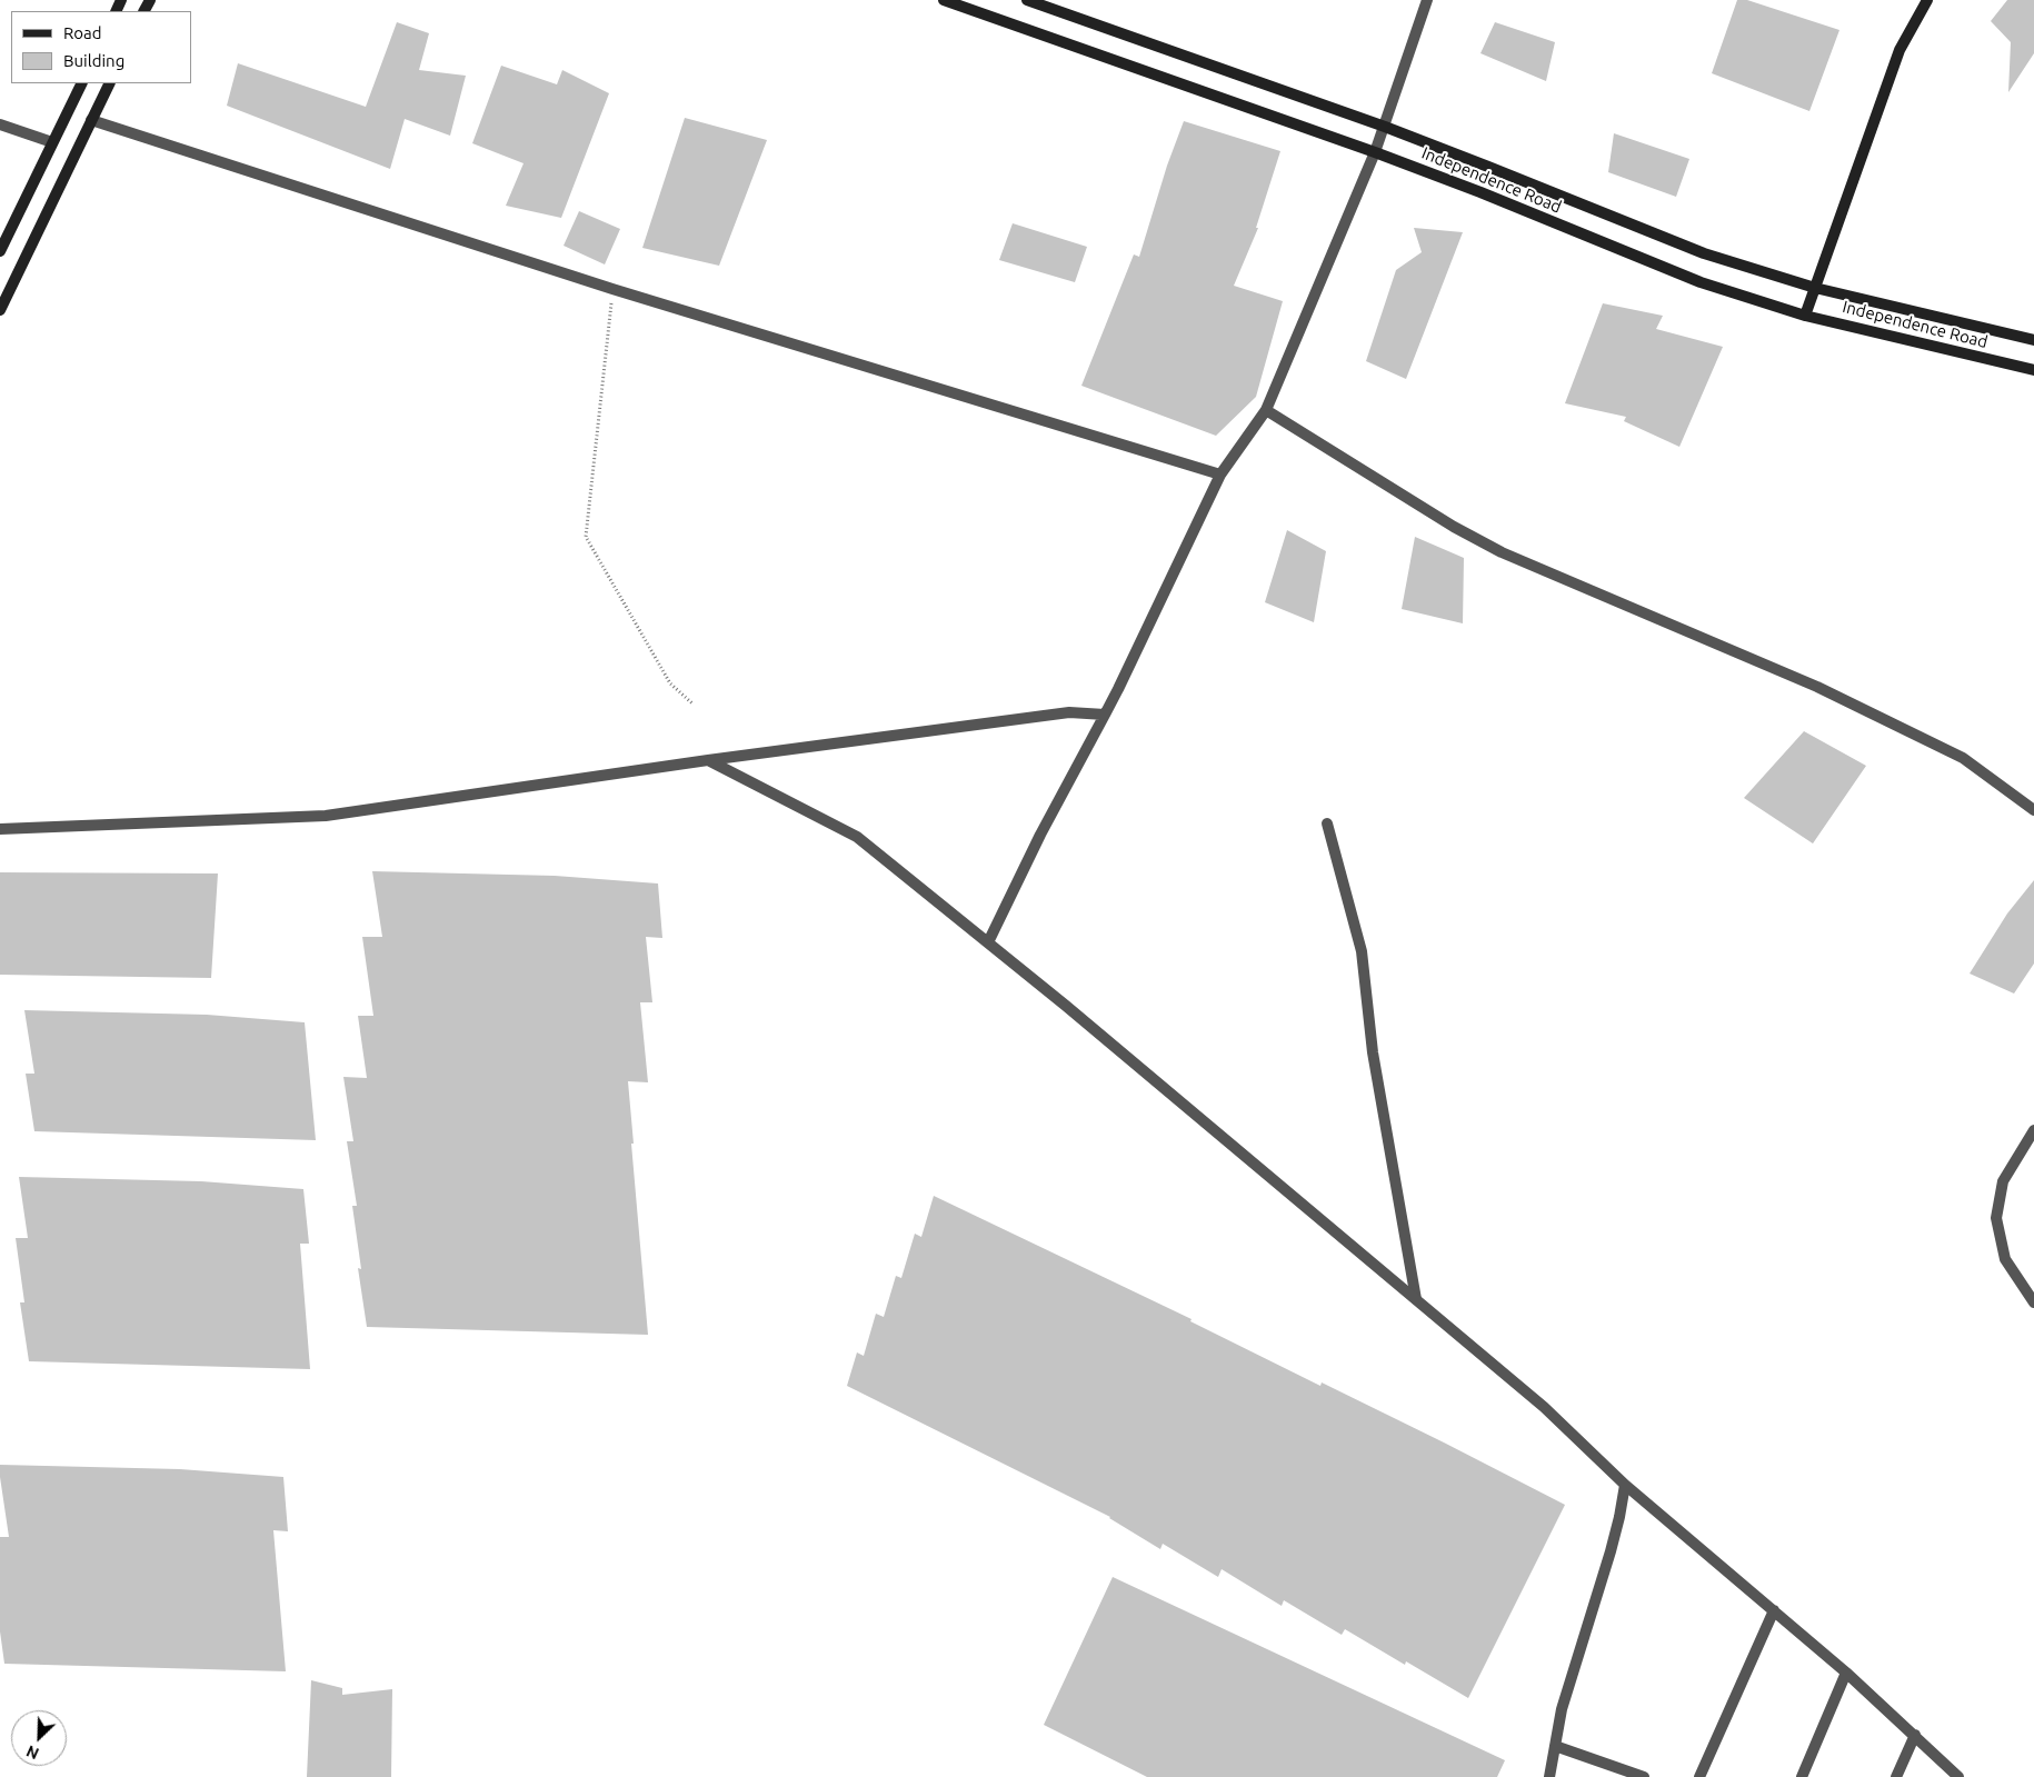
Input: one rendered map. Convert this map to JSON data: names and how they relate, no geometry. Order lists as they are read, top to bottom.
{
  "streets": {
    "main road": ["Independence Road"]
  },
  "legend": ["Road", "Building"],
  "north": "bottom left"
}
